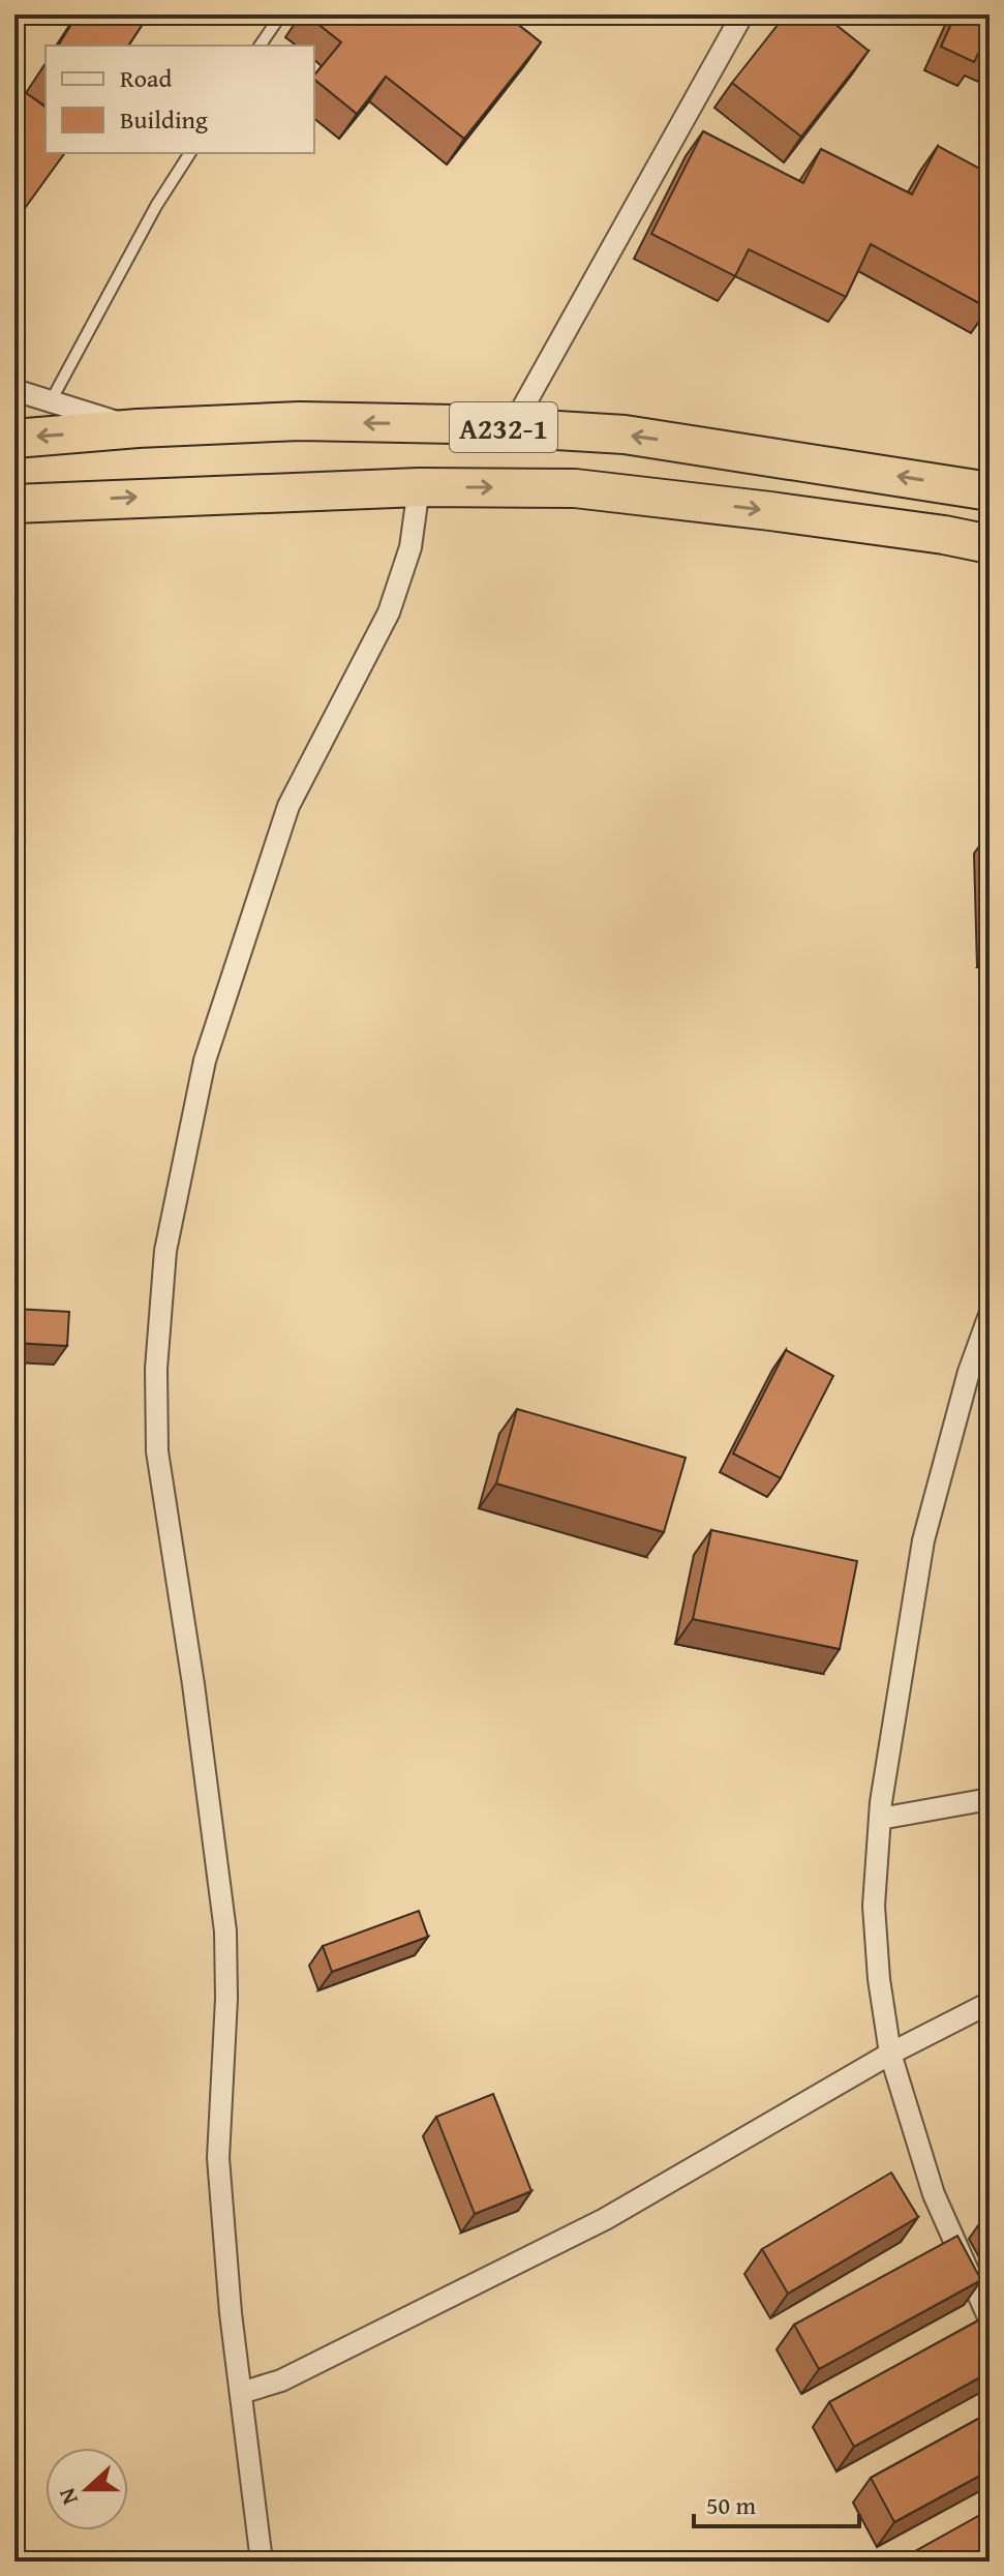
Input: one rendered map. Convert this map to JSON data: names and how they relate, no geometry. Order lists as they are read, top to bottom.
{
  "streets": {
    "highway": ["A232-1"]
  },
  "legend": ["Road", "Building"],
  "scale_bar": "50 m",
  "north": "left"
}
